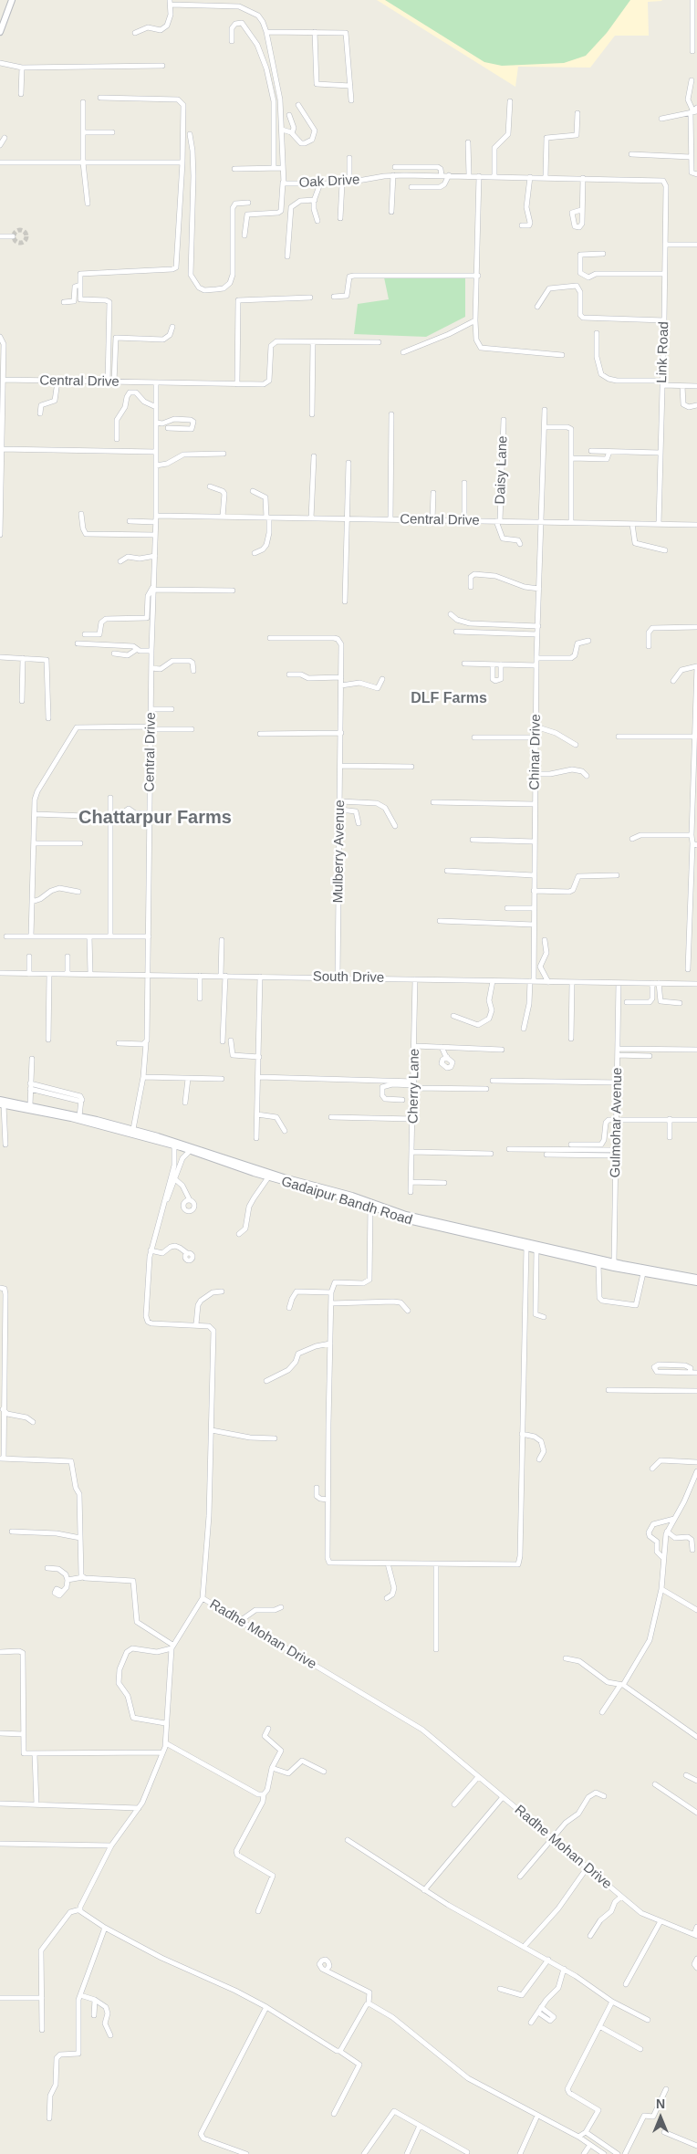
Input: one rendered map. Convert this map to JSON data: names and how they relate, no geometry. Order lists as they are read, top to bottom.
{
  "streets": {
    "street": [
      "Oak Drive",
      "Link Road",
      "Central Drive",
      "Daisy Lane",
      "Chinar Drive",
      "Mulberry Avenue",
      "South Drive",
      "Cherry Lane",
      "Gulmohar Avenue",
      "Gadaipur Bandh Road",
      "Radhe Mohan Drive"
    ]
  },
  "crossings": [
    ["Oak Drive", "Link Road"],
    ["Link Road", "Central Drive"],
    ["Central Drive", "Daisy Lane"],
    ["Central Drive", "Chinar Drive"],
    ["Central Drive", "South Drive"],
    ["Chinar Drive", "South Drive"],
    ["Mulberry Avenue", "South Drive"],
    ["South Drive", "Cherry Lane"],
    ["South Drive", "Gulmohar Avenue"],
    ["Gadaipur Bandh Road", "Radhe Mohan Drive"]
  ],
  "districts": ["DLF Farms", "Chattarpur Farms"],
  "north": "top"
}
